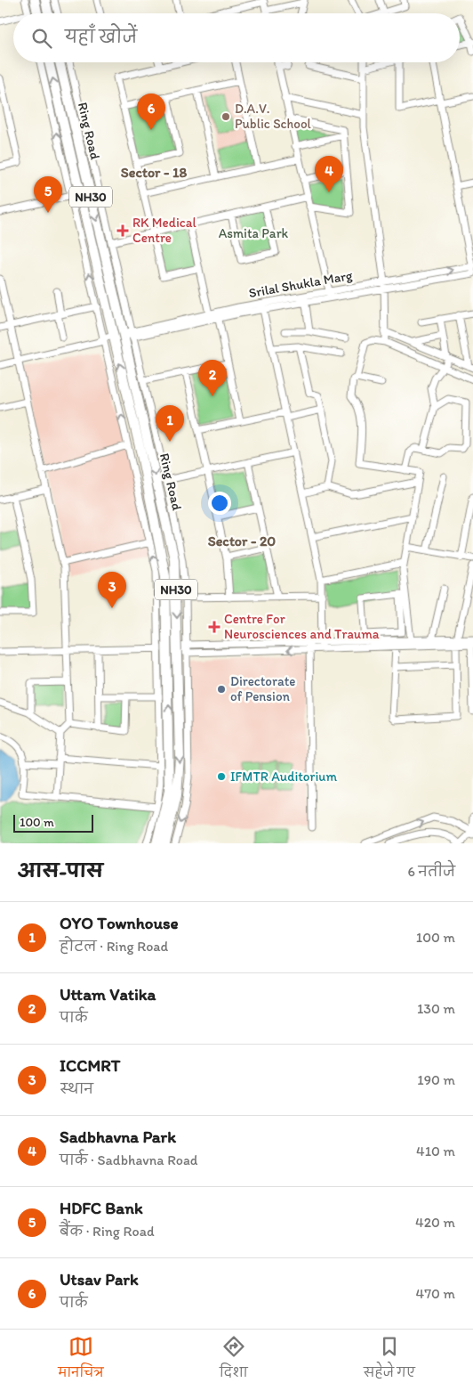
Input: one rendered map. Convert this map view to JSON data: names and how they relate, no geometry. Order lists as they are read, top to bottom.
{
  "streets": {
    "highway": ["Ring Road", "NH30"],
    "street": ["Srilal Shukla Marg"]
  },
  "crossings": [
    ["Ring Road", "Srilal Shukla Marg"]
  ],
  "districts": ["Sector - 18", "Sector - 20"],
  "parks": ["Asmita Park"],
  "places": {
    "other": ["D.A.V. Public School", "Directorate of Pension", "IFMTR Auditorium"],
    "health": ["RK Medical Centre", "Centre For Neurosciences and Trauma"]
  },
  "scale_bar": "100 m",
  "page": {
    "search": "यहाँ खोजें",
    "pins": [
      "6",
      "4",
      "5",
      "2",
      "1",
      "3"
    ],
    "scale": "100 m",
    "heading": ["आस-पास", "6 नतीजे"],
    "list": [
      {
        "mark": "1",
        "name": "OYO Townhouse",
        "note": "होटल · Ring Road",
        "value": "100 m"
      },
      {
        "mark": "2",
        "name": "Uttam Vatika",
        "note": "पार्क",
        "value": "130 m"
      },
      {
        "mark": "3",
        "name": "ICCMRT",
        "note": "स्थान",
        "value": "190 m"
      },
      {
        "mark": "4",
        "name": "Sadbhavna Park",
        "note": "पार्क · Sadbhavna Road",
        "value": "410 m"
      },
      {
        "mark": "5",
        "name": "HDFC Bank",
        "note": "बैंक · Ring Road",
        "value": "420 m"
      },
      {
        "mark": "6",
        "name": "Utsav Park",
        "note": "पार्क",
        "value": "470 m"
      }
    ],
    "nav": ["मानचित्र", "दिशा", "सहेजे गए"]
  }
}
